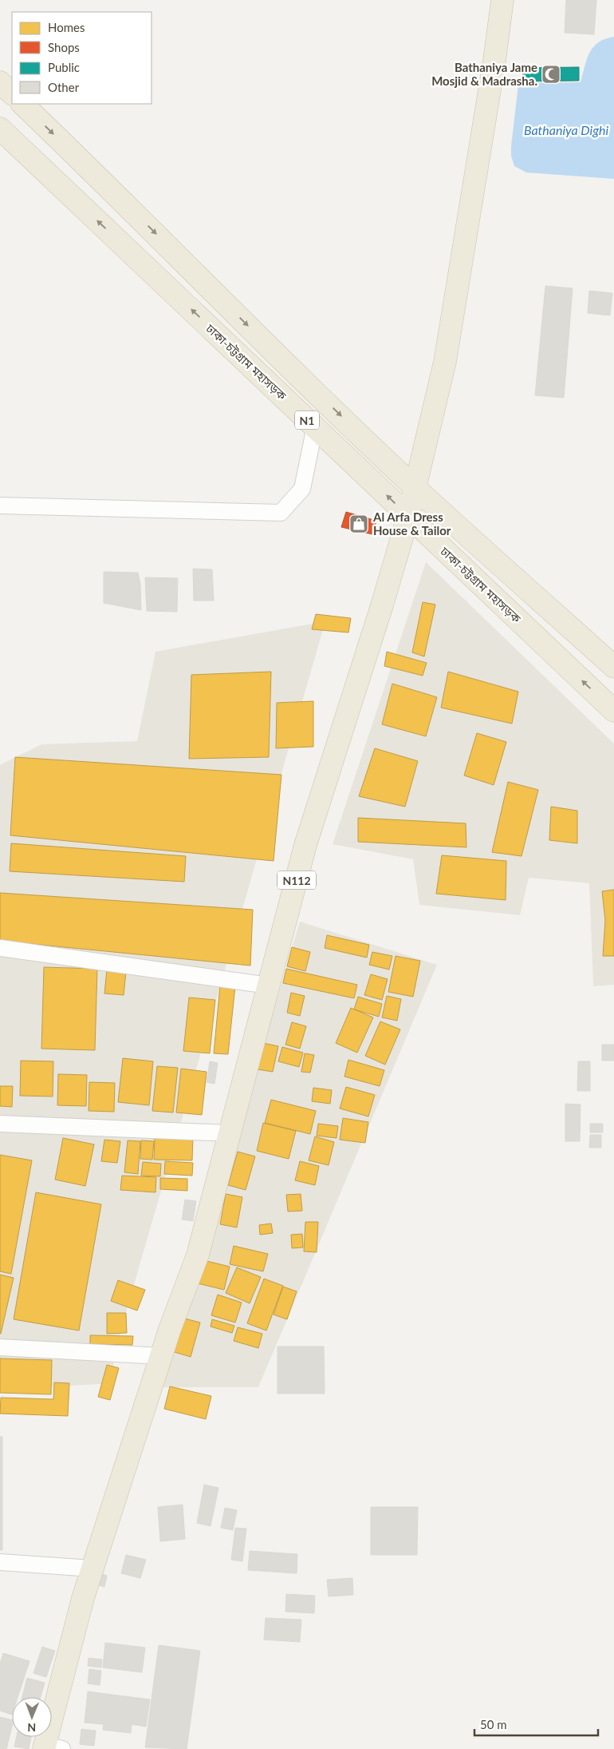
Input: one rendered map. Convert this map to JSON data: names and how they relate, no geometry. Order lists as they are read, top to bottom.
{
  "streets": {
    "highway": ["ঢাকা-চট্টগ্রাম মহাসড়ক", "N1", "N112"]
  },
  "crossings": [
    ["ঢাকা-চট্টগ্রাম মহাসড়ক", "N112"],
    ["N1", "N112"]
  ],
  "water": ["Bathaniya Dighi"],
  "places": {
    "mosque": ["Bathaniya Jame Mosjid & Madrasha."],
    "shop": ["Al Arfa Dress House & Tailor"]
  },
  "legend": [
    "Homes",
    "Shops",
    "Public",
    "Other"
  ],
  "scale_bar": "50 m",
  "north": "bottom"
}
